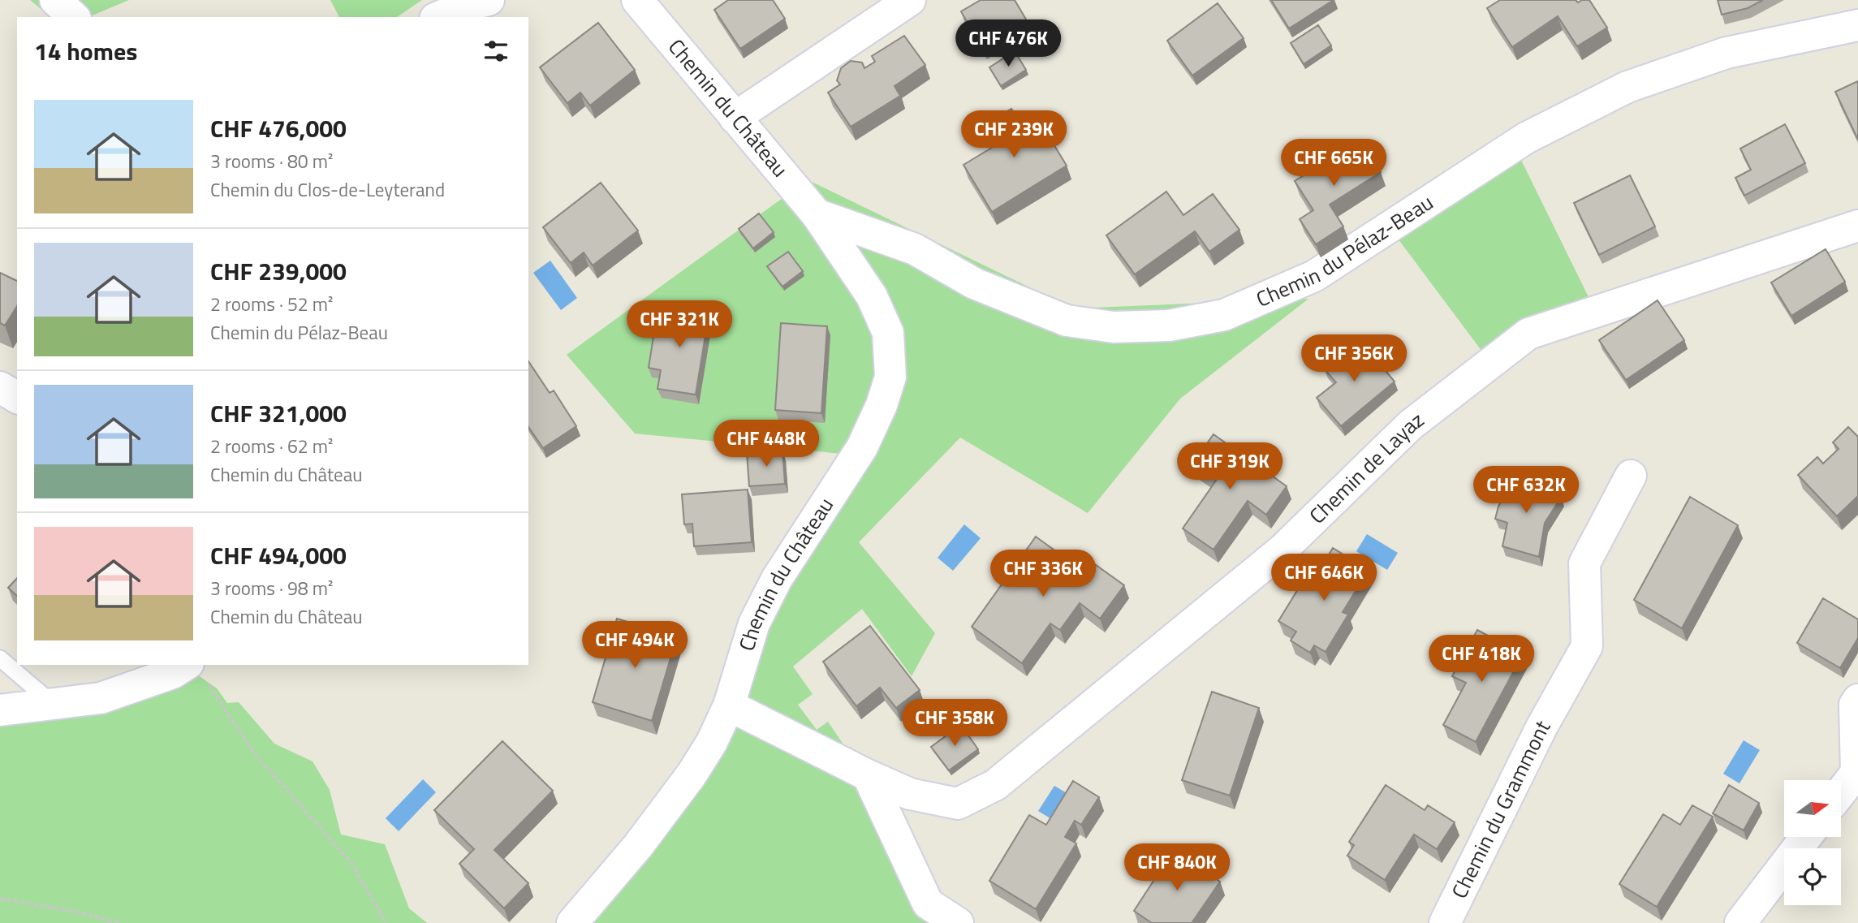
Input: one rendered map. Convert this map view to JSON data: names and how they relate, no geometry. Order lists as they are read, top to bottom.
{
  "streets": {
    "street": [
      "Chemin du Château",
      "Chemin du Pélaz-Beau",
      "Chemin de Layaz",
      "Chemin du Grammont"
    ]
  },
  "crossings": [
    ["Chemin du Château", "Chemin du Pélaz-Beau"],
    ["Chemin du Château", "Chemin de Layaz"]
  ],
  "north": "right",
  "page": {
    "heading": "14 homes",
    "price": [
      "CHF 476K",
      "CHF 239K",
      "CHF 665K",
      "CHF 321K",
      "CHF 356K",
      "CHF 448K",
      "CHF 319K",
      "CHF 632K",
      "CHF 336K",
      "CHF 646K",
      "CHF 494K",
      "CHF 418K",
      "CHF 358K",
      "CHF 840K"
    ],
    "list": [
      {
        "name": "CHF 476,000",
        "note": "3 rooms · 80 m² · Chemin du Clos-de-Leyterand"
      },
      {
        "name": "CHF 239,000",
        "note": "2 rooms · 52 m² · Chemin du Pélaz-Beau"
      },
      {
        "name": "CHF 321,000",
        "note": "2 rooms · 62 m² · Chemin du Château"
      },
      {
        "name": "CHF 494,000",
        "note": "3 rooms · 98 m² · Chemin du Château"
      }
    ]
  }
}
